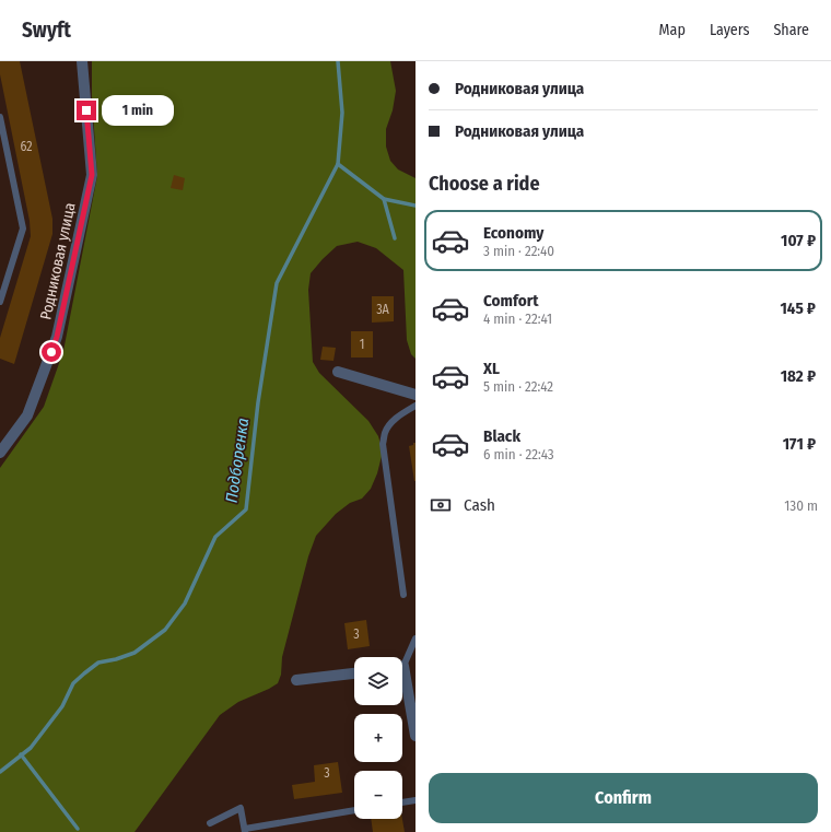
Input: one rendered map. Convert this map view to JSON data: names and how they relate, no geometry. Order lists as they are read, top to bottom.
{
  "streets": {
    "street": ["Родниковая улица"]
  },
  "water": ["Подборенка"],
  "house_numbers": [
    "62",
    "3А",
    "1",
    "3",
    "3"
  ],
  "page": {
    "header": "Swyft",
    "nav": ["Map", "Layers", "Share"],
    "banner": ["Родниковая улица", "Родниковая улица"],
    "bubble": "1 min",
    "heading": "Choose a ride",
    "list": [
      {
        "name": "Economy",
        "note": "3 min · 22:40",
        "value": "107 ₽"
      },
      {
        "name": "Comfort",
        "note": "4 min · 22:41",
        "value": "145 ₽"
      },
      {
        "name": "XL",
        "note": "5 min · 22:42",
        "value": "182 ₽"
      },
      {
        "name": "Black",
        "note": "6 min · 22:43",
        "value": "171 ₽"
      }
    ],
    "pay": ["Cash", "130 m"],
    "map_buttons": ["+", "−"],
    "buttons": "Confirm"
  }
}
